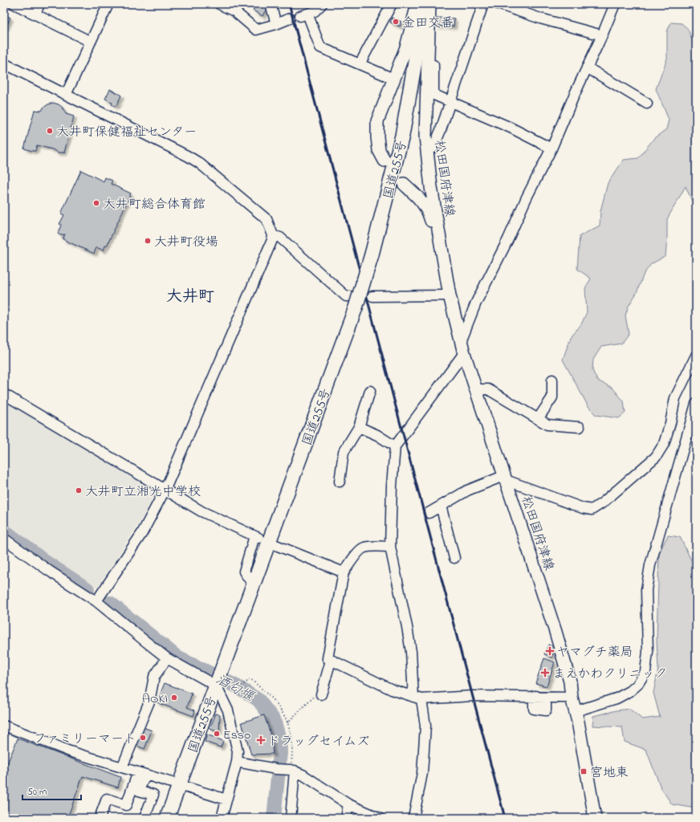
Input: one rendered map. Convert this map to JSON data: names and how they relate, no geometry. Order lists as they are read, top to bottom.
{
  "streets": {
    "highway": ["国道255号"],
    "main road": ["松田国府津線"]
  },
  "districts": ["大井町"],
  "water": ["酒匂堰"],
  "places": {
    "other": [
      "金田交番",
      "大井町保健福祉センター",
      "大井町総合体育館",
      "大井町役場",
      "大井町立湘光中学校",
      "AOKI",
      "Esso",
      "ファミリーマート"
    ],
    "health": ["ヤマグチ薬局", "まえかわクリニック", "ドラッグセイムズ"],
    "transit": ["宮地東"]
  },
  "scale_bar": "50 m"
}
